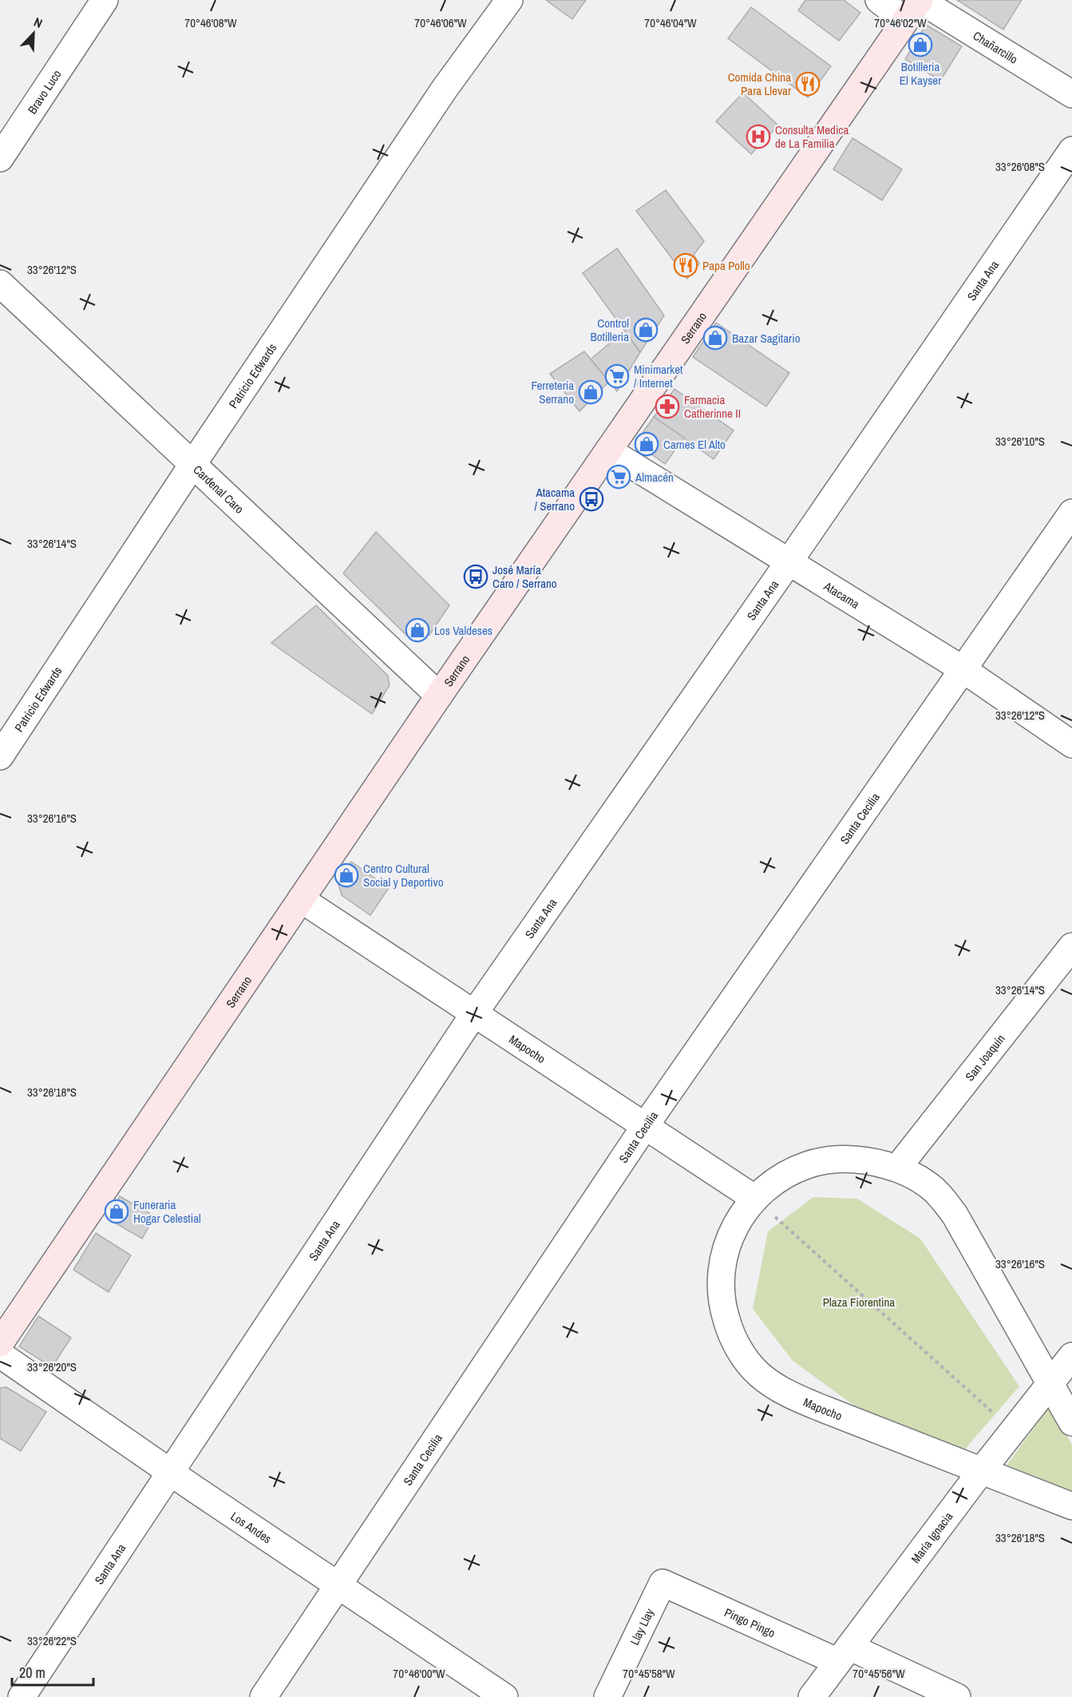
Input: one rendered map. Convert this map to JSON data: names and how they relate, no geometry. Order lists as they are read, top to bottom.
{
  "streets": {
    "main road": ["Serrano"],
    "street": [
      "Chañarcillo",
      "Bravo Luco",
      "Santa Ana",
      "Patricio Edwards",
      "Cardenal Caro",
      "Atacama",
      "Santa Cecilia",
      "Mapocho",
      "San Joaquín",
      "Los Andes",
      "María Ignacia",
      "Pingo Pingo",
      "Llay Llay"
    ]
  },
  "crossings": [
    ["Chañarcillo", "Serrano"],
    ["Santa Ana", "Atacama"],
    ["Santa Ana", "Mapocho"],
    ["Santa Ana", "Los Andes"],
    ["Serrano", "Cardenal Caro"],
    ["Serrano", "Atacama"],
    ["Serrano", "Mapocho"],
    ["Patricio Edwards", "Cardenal Caro"],
    ["Atacama", "Santa Cecilia"],
    ["Santa Cecilia", "Mapocho"],
    ["Santa Cecilia", "Los Andes"],
    ["Mapocho", "San Joaquín"],
    ["Mapocho", "María Ignacia"],
    ["María Ignacia", "Pingo Pingo"],
    ["Pingo Pingo", "Llay Llay"]
  ],
  "parks": ["Plaza Fiorentina"],
  "places": {
    "shop": [
      "Botilleria El Kayser",
      "Control Botilleria",
      "Bazar Sagitario",
      "Ferretería Serrano",
      "Carnes El Alto",
      "Los Valdeses",
      "Centro Cultural Social y Deportivo",
      "Funeraria Hogar Celestial"
    ],
    "restaurant": ["Comida China Para Llevar", "Papa Pollo"],
    "hospital": ["Consulta Medica de La Familia"],
    "supermarket": ["Minimarket / Internet", "Almacén"],
    "pharmacy": ["Farmacia Catherinne II"],
    "bus stop": ["Atacama / Serrano", "José María Caro / Serrano"]
  },
  "scale_bar": "20 m",
  "north": "top right",
  "coordinates": [
    "70°46'08\"W",
    "70°46'06\"W",
    "70°46'04\"W",
    "70°46'02\"W",
    "33°26'08\"S",
    "33°26'12\"S",
    "33°26'10\"S",
    "33°26'14\"S",
    "33°26'16\"S",
    "33°26'18\"S",
    "33°26'20\"S",
    "33°26'22\"S",
    "70°46'00\"W",
    "70°45'58\"W",
    "70°45'56\"W"
  ]
}
